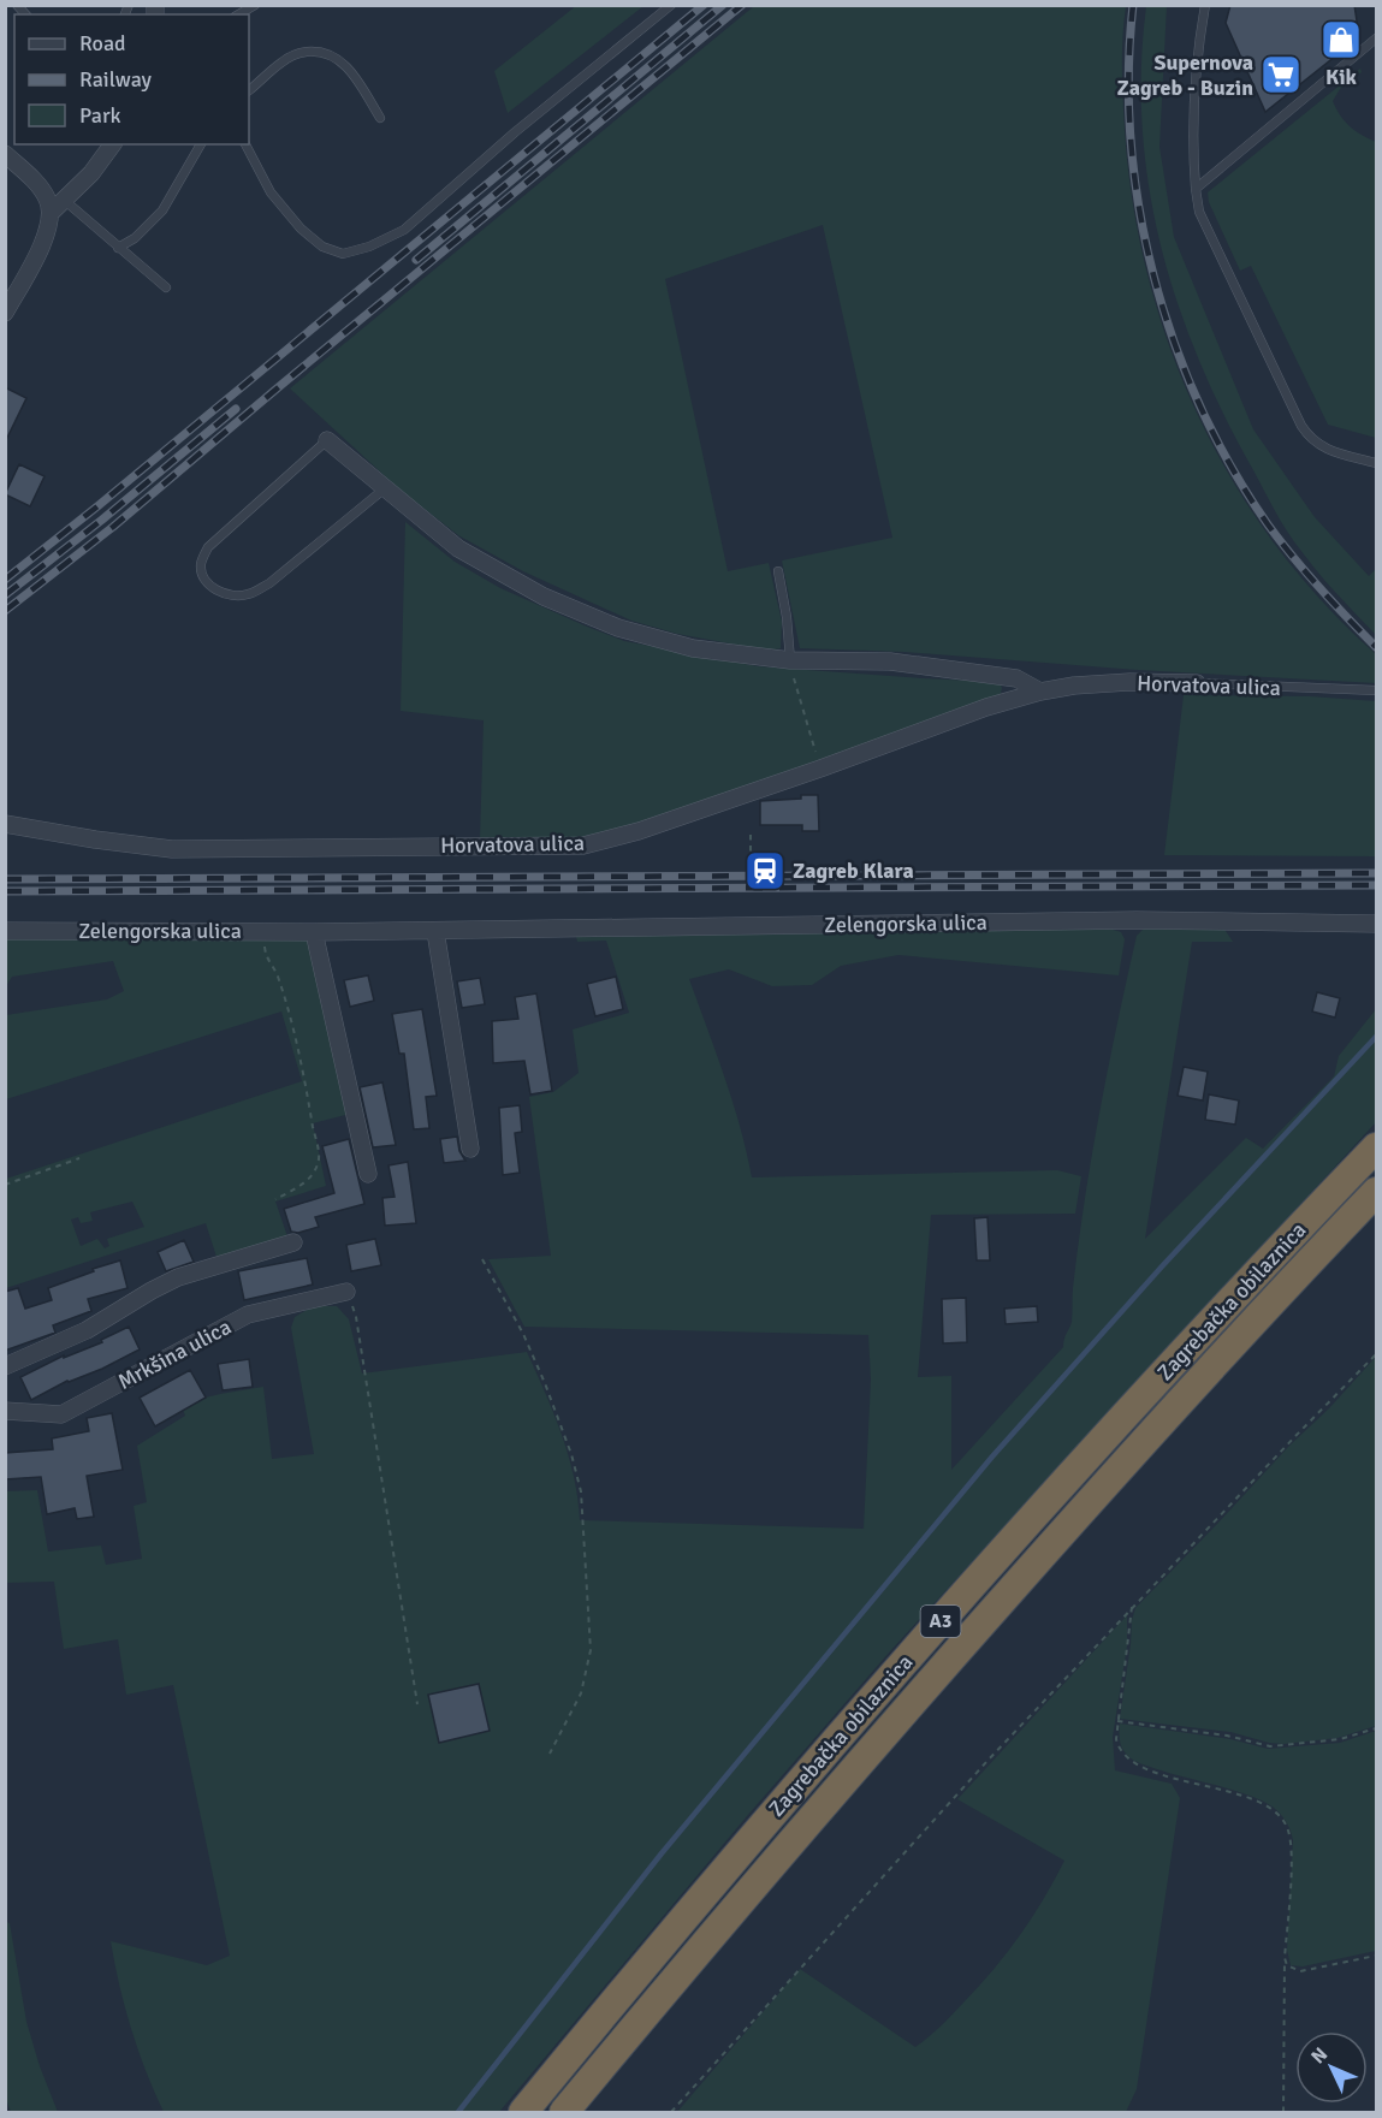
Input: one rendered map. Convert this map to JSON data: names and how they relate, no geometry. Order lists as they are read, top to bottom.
{
  "streets": {
    "highway": ["Zagrebačka obilaznica", "A3"],
    "street": ["Horvatova ulica", "Zelengorska ulica", "Mrkšina ulica"]
  },
  "places": {
    "shop": ["Kik"],
    "supermarket": ["Supernova Zagreb - Buzin"],
    "station": ["Zagreb Klara"]
  },
  "legend": ["Road", "Railway", "Park"],
  "north": "top left"
}
